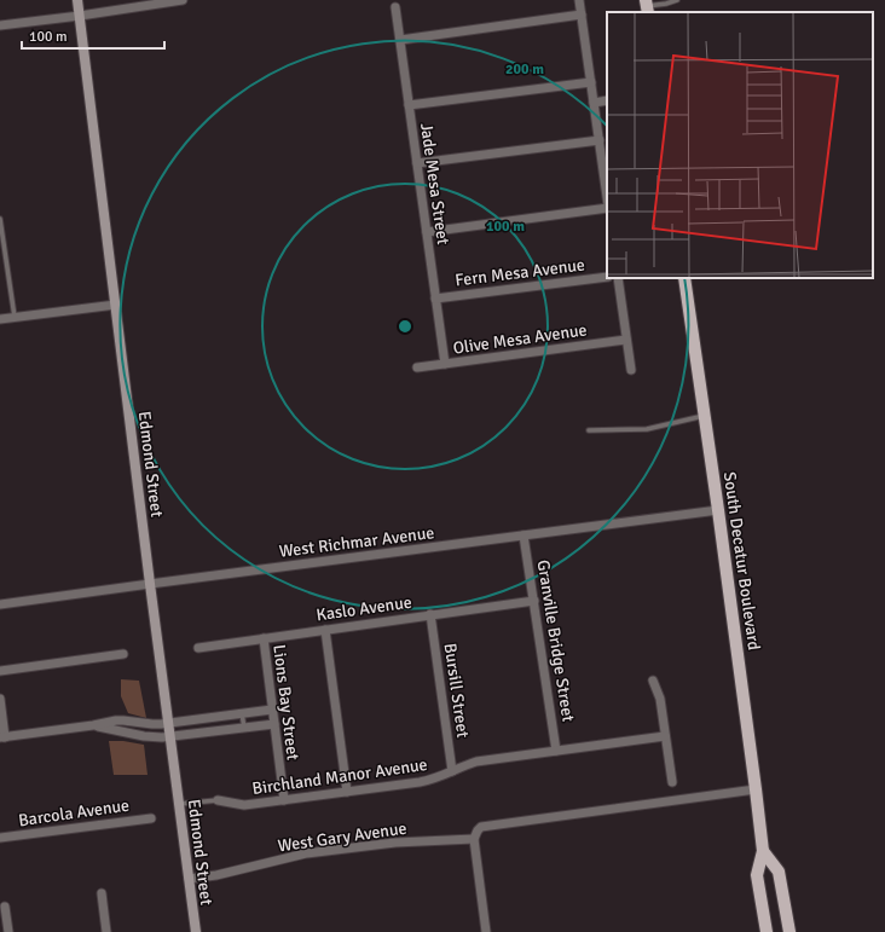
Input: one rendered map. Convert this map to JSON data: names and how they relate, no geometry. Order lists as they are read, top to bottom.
{
  "streets": {
    "main road": ["South Decatur Boulevard"],
    "street": [
      "Jade Mesa Street",
      "Fern Mesa Avenue",
      "Olive Mesa Avenue",
      "Edmond Street",
      "West Richmar Avenue",
      "Kaslo Avenue",
      "Granville Bridge Street",
      "Bursill Street",
      "Lions Bay Street",
      "Birchland Manor Avenue",
      "Barcola Avenue",
      "West Gary Avenue"
    ]
  },
  "crossings": [
    ["Jade Mesa Street", "Fern Mesa Avenue"],
    ["Jade Mesa Street", "Olive Mesa Avenue"],
    ["Edmond Street", "West Richmar Avenue"],
    ["Edmond Street", "West Gary Avenue"],
    ["West Richmar Avenue", "South Decatur Boulevard"],
    ["West Richmar Avenue", "Granville Bridge Street"],
    ["South Decatur Boulevard", "West Gary Avenue"],
    ["Kaslo Avenue", "Granville Bridge Street"],
    ["Kaslo Avenue", "Bursill Street"],
    ["Kaslo Avenue", "Lions Bay Street"],
    ["Granville Bridge Street", "Birchland Manor Avenue"],
    ["Bursill Street", "Birchland Manor Avenue"],
    ["Lions Bay Street", "Birchland Manor Avenue"]
  ],
  "scale_bar": "100 m",
  "rings": ["200 m", "100 m"]
}
